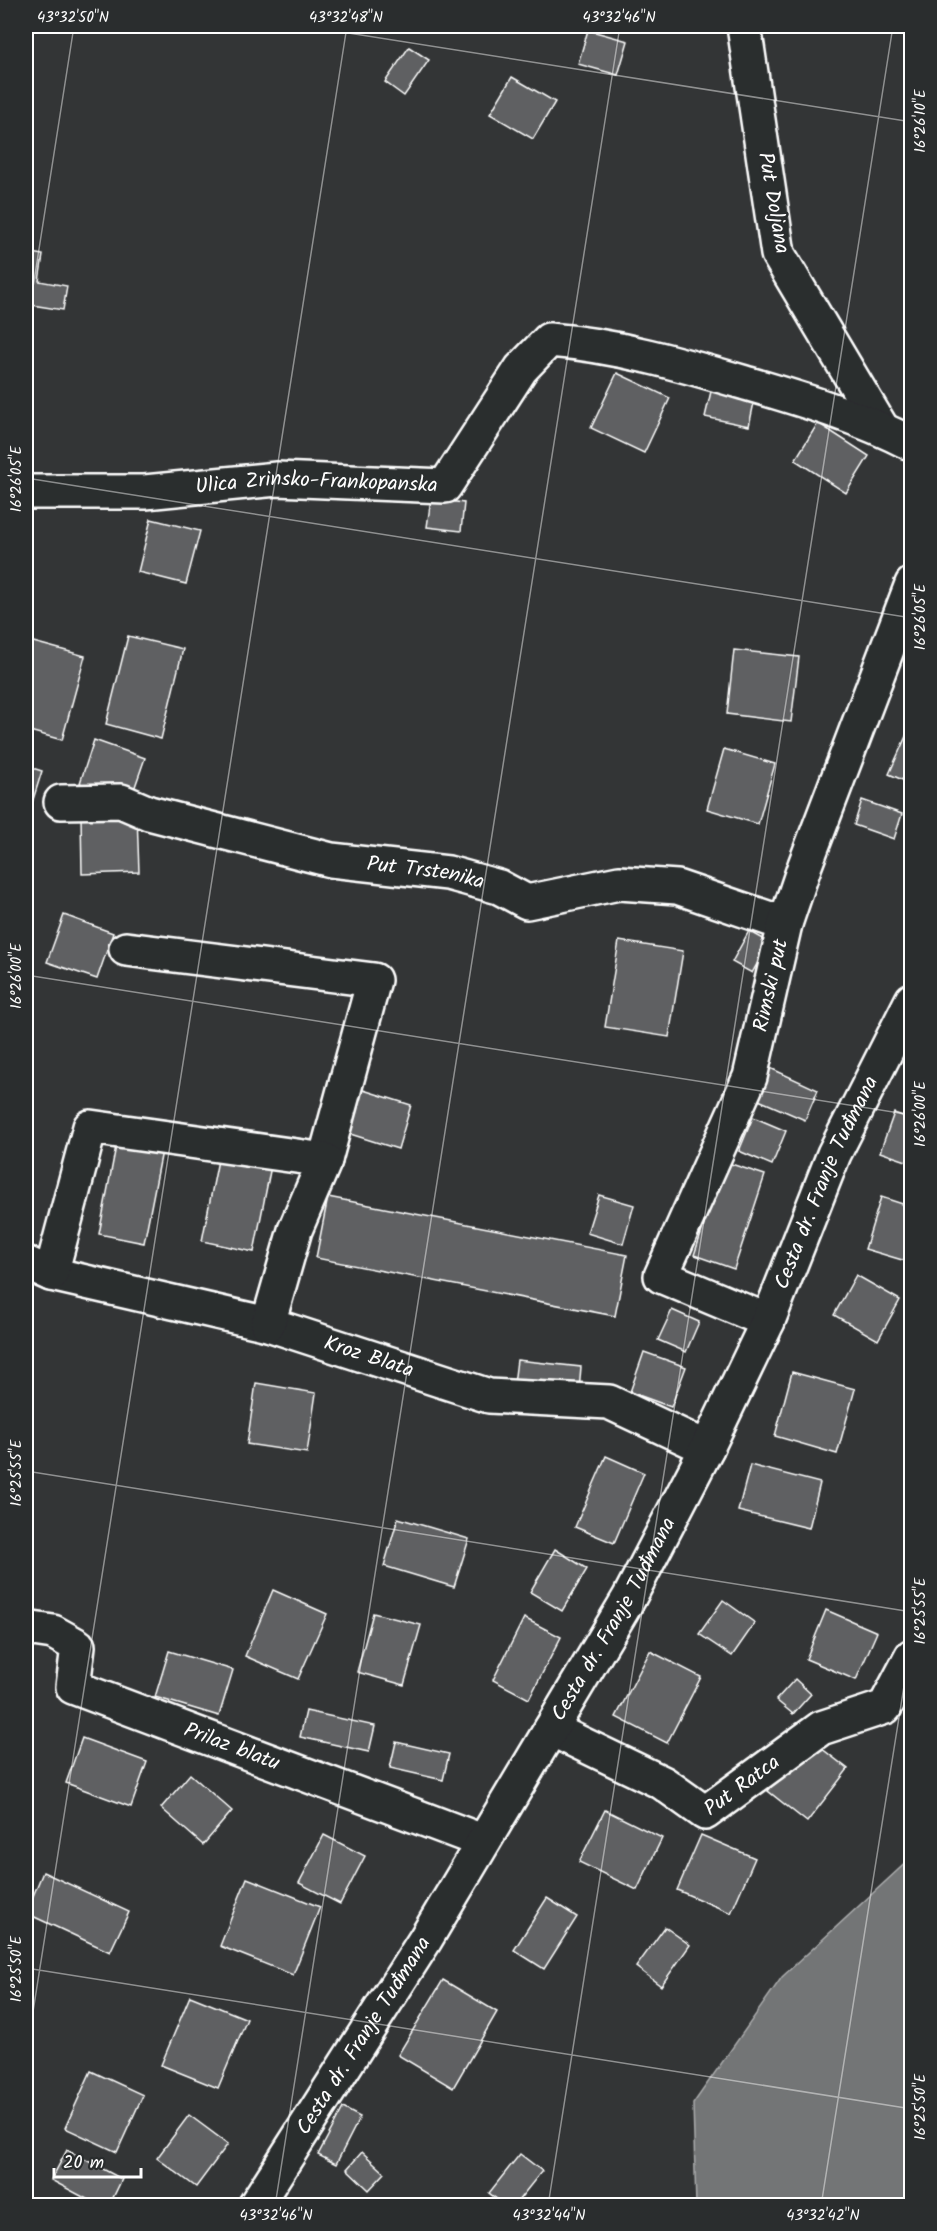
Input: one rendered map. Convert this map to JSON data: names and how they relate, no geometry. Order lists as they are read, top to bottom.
{
  "streets": {
    "street": [
      "Put Doljana",
      "Ulica Zrinsko-Frankopanska",
      "Put Trstenika",
      "Rimski put",
      "Cesta dr. Franje Tuđmana",
      "Kroz Blata",
      "Prilaz blatu",
      "Put Ratca"
    ]
  },
  "crossings": [
    ["Put Doljana", "Ulica Zrinsko-Frankopanska"],
    ["Put Trstenika", "Rimski put"],
    ["Rimski put", "Cesta dr. Franje Tuđmana"],
    ["Cesta dr. Franje Tuđmana", "Kroz Blata"],
    ["Cesta dr. Franje Tuđmana", "Prilaz blatu"],
    ["Cesta dr. Franje Tuđmana", "Put Ratca"]
  ],
  "scale_bar": "20 m",
  "coordinates": [
    "43°32'50\"N",
    "43°32'48\"N",
    "43°32'46\"N",
    "16°26'10\"E",
    "16°26'05\"E",
    "16°26'00\"E",
    "16°25'55\"E",
    "16°25'50\"E",
    "43°32'44\"N",
    "43°32'42\"N"
  ]
}
